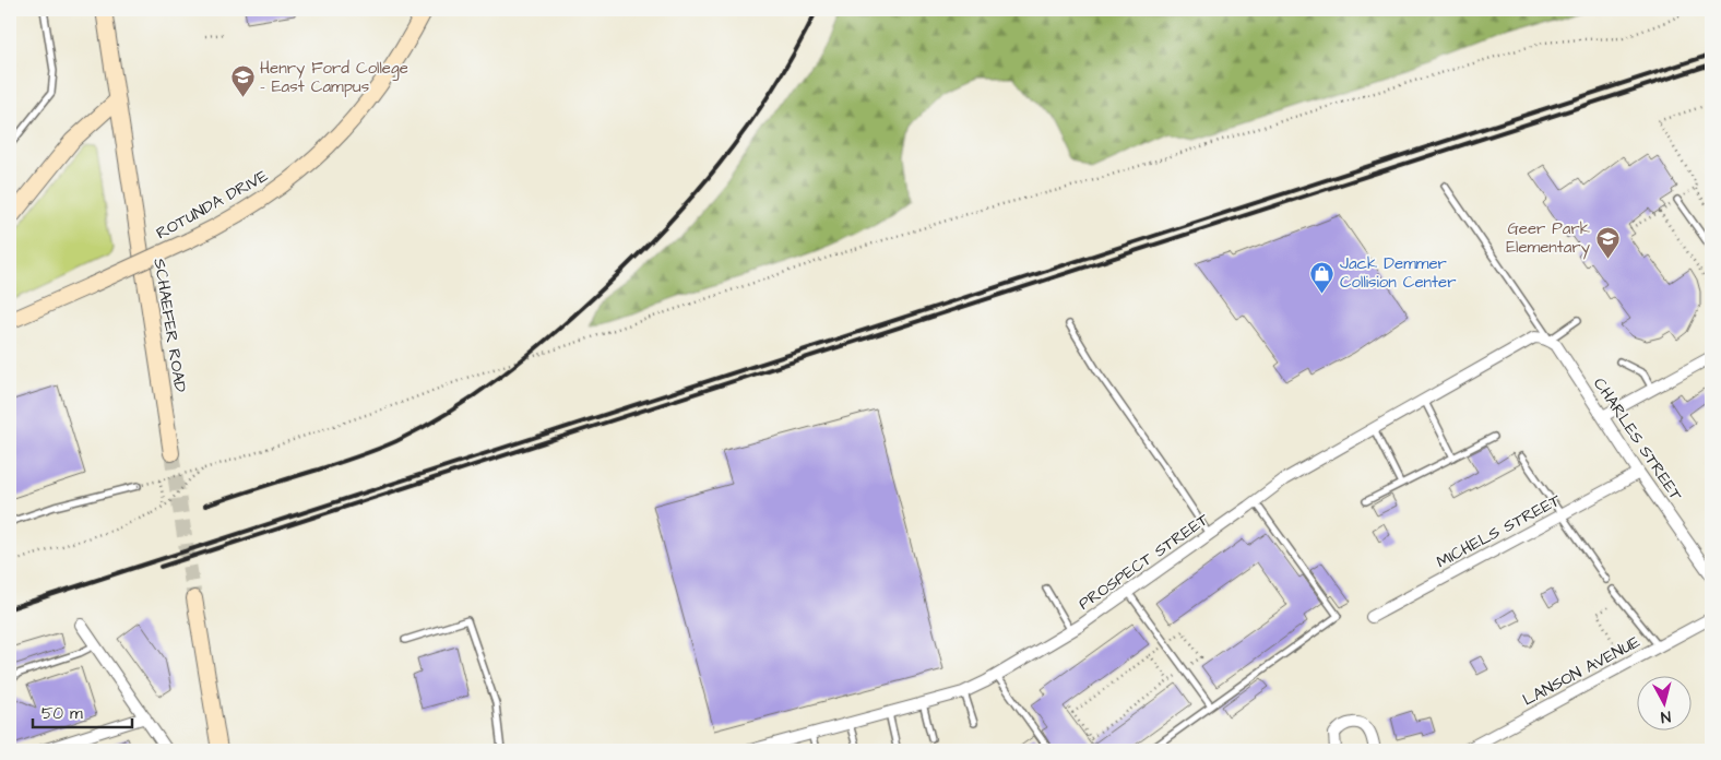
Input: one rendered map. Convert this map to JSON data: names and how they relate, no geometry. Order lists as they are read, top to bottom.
{
  "streets": {
    "main road": ["ROTUNDA DRIVE", "SCHAEFER ROAD"],
    "street": [
      "CHARLES STREET",
      "MICHELS STREET",
      "PROSPECT STREET",
      "LANSON AVENUE"
    ]
  },
  "crossings": [
    ["CHARLES STREET", "MICHELS STREET"],
    ["CHARLES STREET", "PROSPECT STREET"]
  ],
  "places": {
    "school or university": ["Henry Ford College - East Campus", "Geer Park Elementary"],
    "shop": ["Jack Demmer Collision Center"]
  },
  "scale_bar": "50 m",
  "north": "bottom"
}
